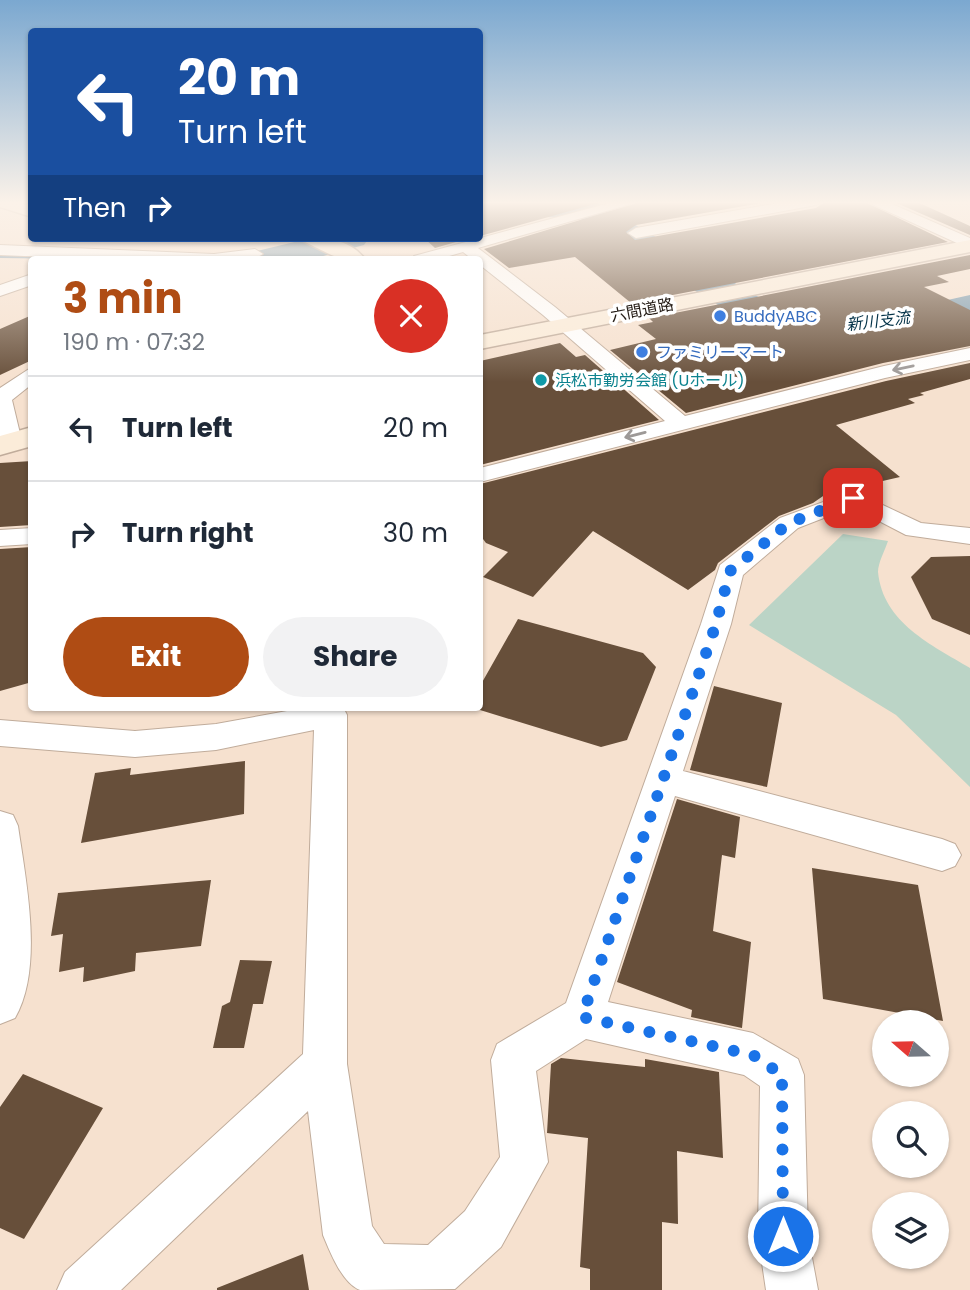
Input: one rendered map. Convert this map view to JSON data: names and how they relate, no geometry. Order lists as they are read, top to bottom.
{
  "streets": {
    "street": ["六間道路"]
  },
  "water": ["新川支流"],
  "places": ["BuddyABC", "ファミリーマート", "浜松市勤労会館 (Uホール)"],
  "north": "left",
  "page": {
    "turn": ["20 m", "Turn left"],
    "then": "Then",
    "heading": ["3 min", "190 m · 07:32"],
    "list": [
      {
        "name": "Turn left",
        "value": "20 m"
      },
      {
        "name": "Turn right",
        "value": "30 m"
      }
    ],
    "buttons": ["Exit", "Share"]
  }
}
